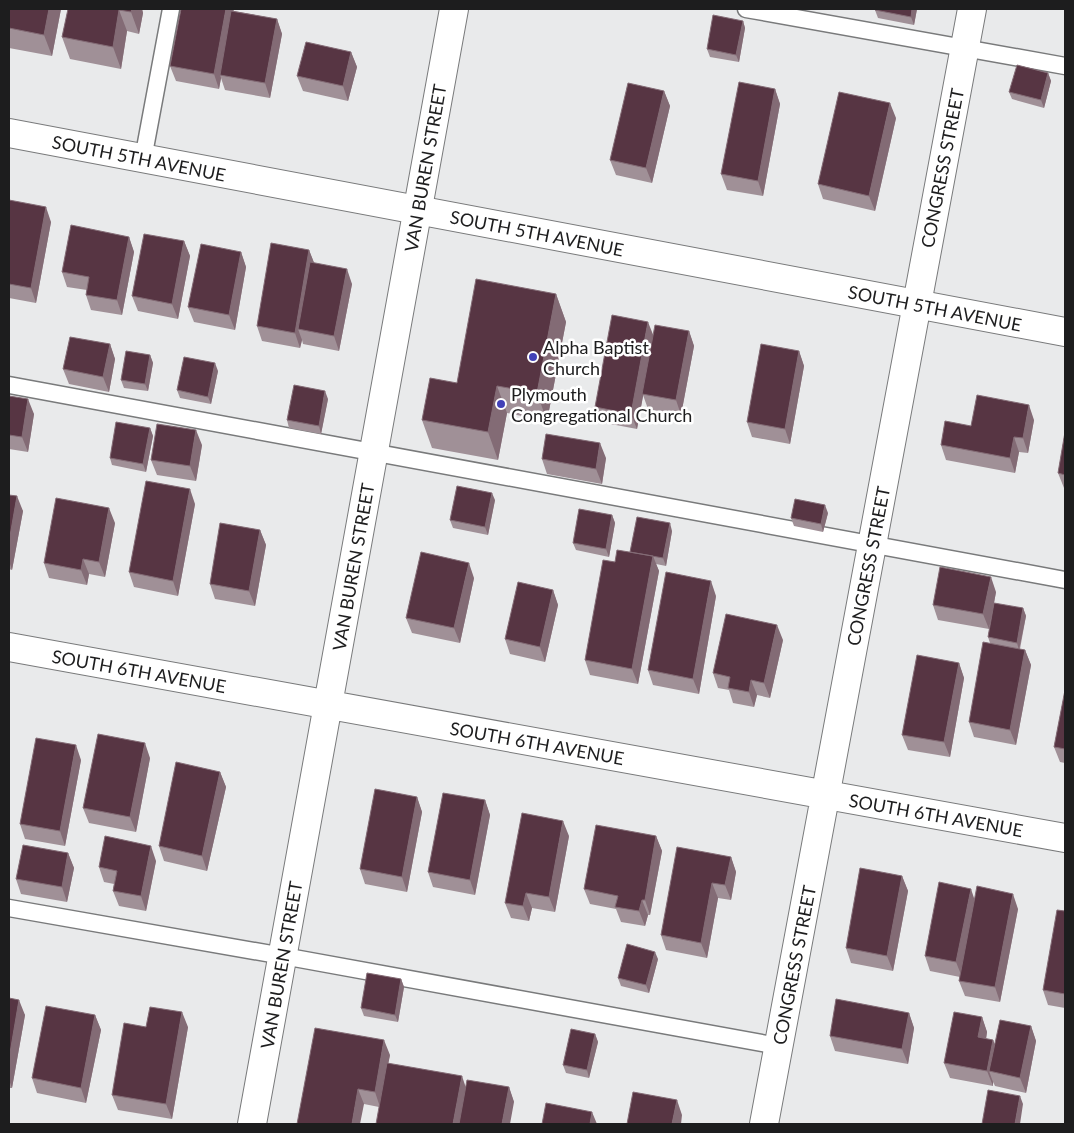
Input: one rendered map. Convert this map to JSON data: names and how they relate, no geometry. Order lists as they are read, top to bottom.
{
  "streets": {
    "street": [
      "SOUTH 5TH AVENUE",
      "VAN BUREN STREET",
      "CONGRESS STREET",
      "SOUTH 6TH AVENUE"
    ]
  },
  "crossings": [
    ["SOUTH 5TH AVENUE", "VAN BUREN STREET"],
    ["SOUTH 5TH AVENUE", "CONGRESS STREET"],
    ["VAN BUREN STREET", "SOUTH 6TH AVENUE"],
    ["CONGRESS STREET", "SOUTH 6TH AVENUE"]
  ],
  "places": ["Alpha Baptist Church", "Plymouth Congregational Church"]
}
